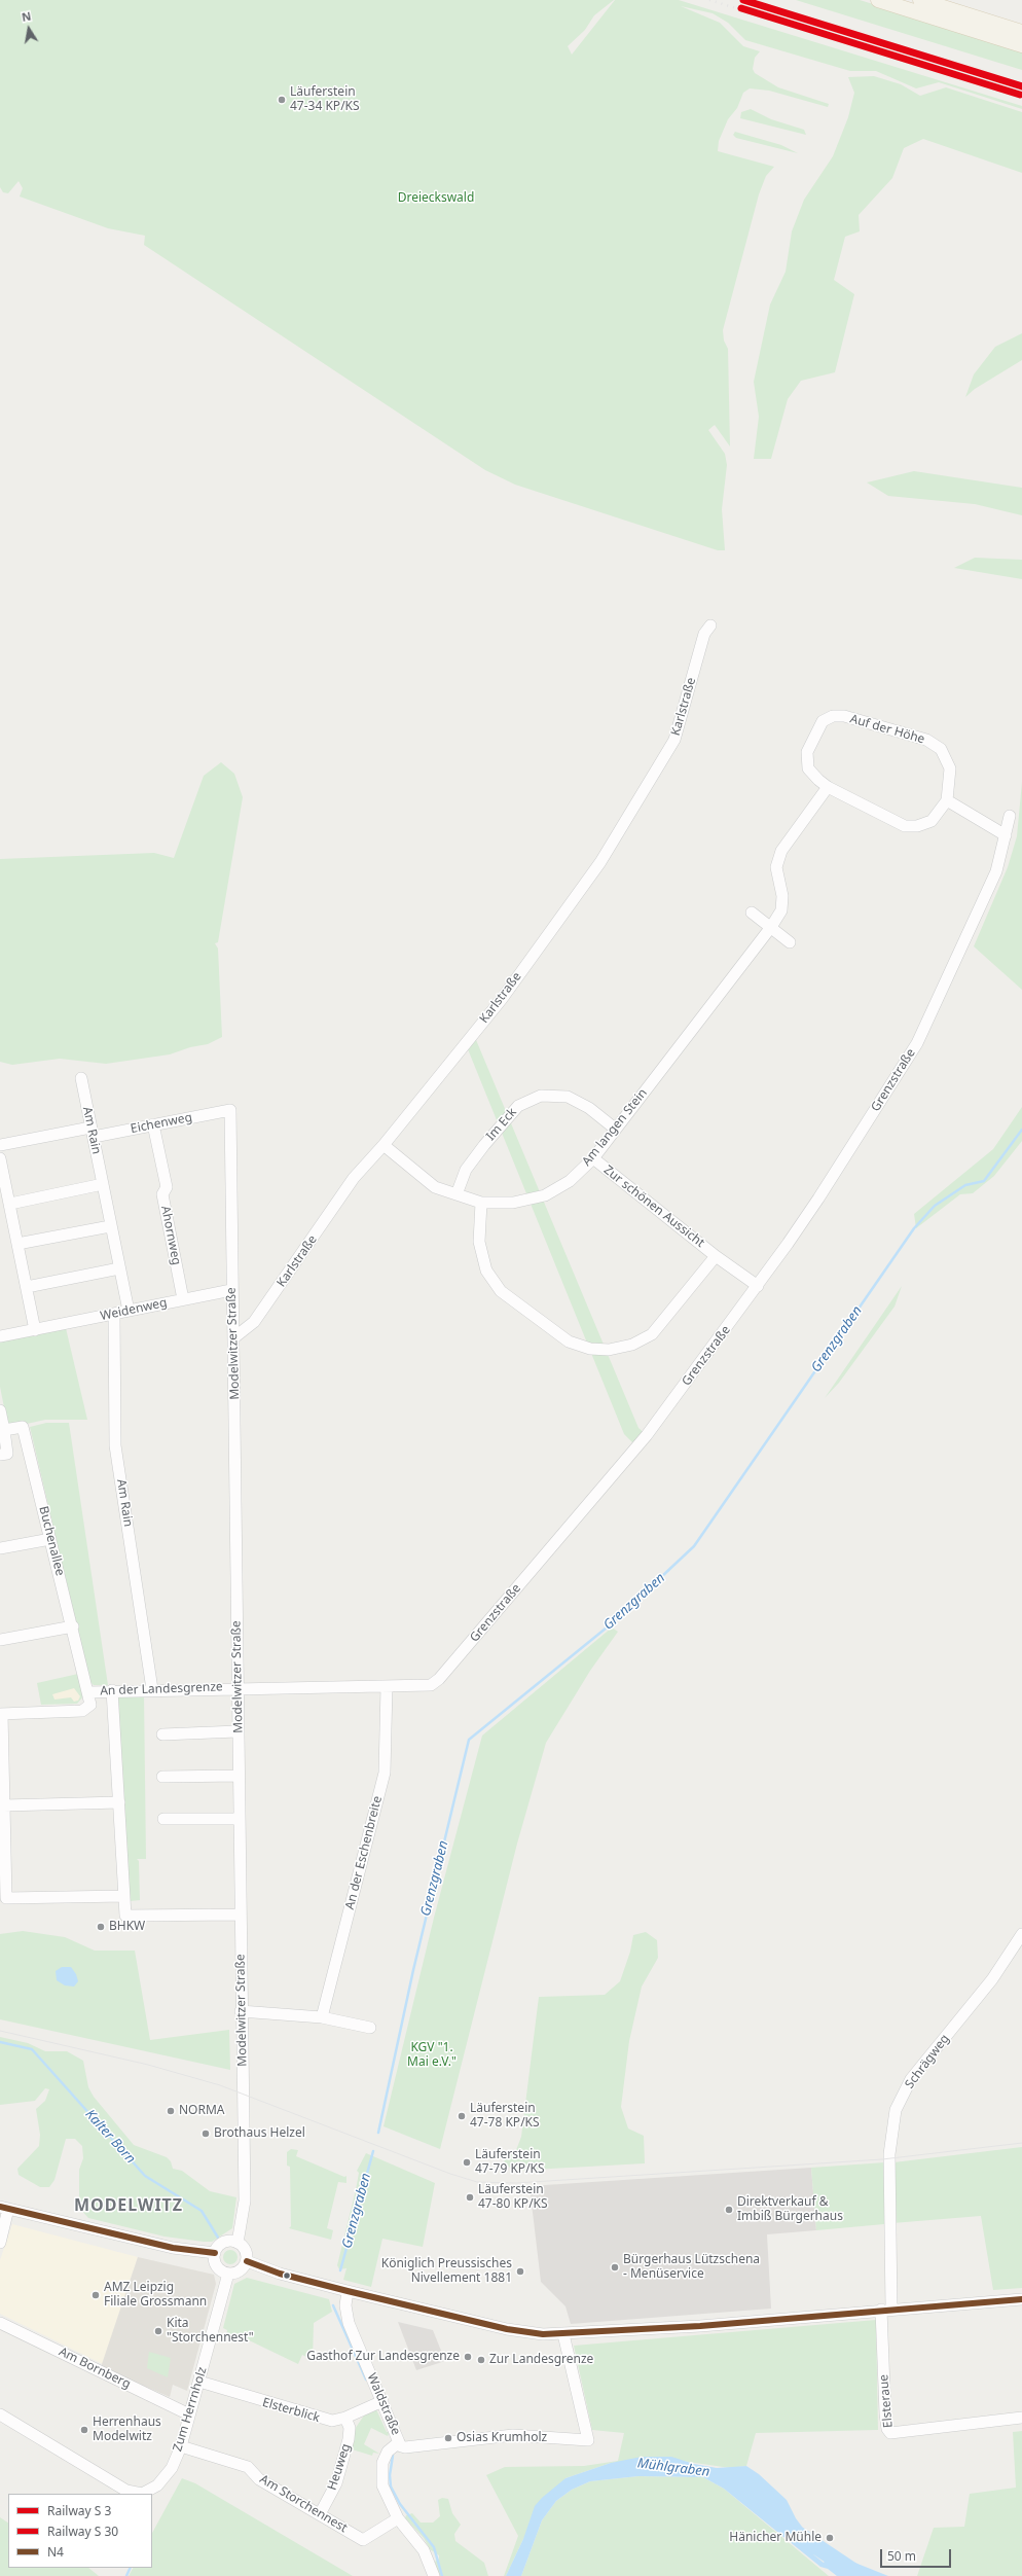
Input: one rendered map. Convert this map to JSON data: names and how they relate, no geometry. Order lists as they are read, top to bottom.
{
  "streets": {
    "street": [
      "Karlstraße",
      "Auf der Höhe",
      "Grenzstraße",
      "Eichenweg",
      "Im Eck",
      "Am langen Stein",
      "Am Rain",
      "Zur schönen Aussicht",
      "Ahornweg",
      "Weidenweg",
      "Modelwitzer Straße",
      "Buchenallee",
      "An der Landesgrenze",
      "An der Eschenbreite",
      "Schrägweg",
      "Am Bornberg",
      "Elsteraue",
      "Waldstraße",
      "Zum Herrnholz",
      "Elsterblick",
      "Heuweg",
      "Am Storchennest"
    ]
  },
  "crossings": [
    ["Karlstraße", "Am langen Stein"],
    ["Karlstraße", "Modelwitzer Straße"],
    ["Auf der Höhe", "Am langen Stein"],
    ["Grenzstraße", "Zur schönen Aussicht"],
    ["Grenzstraße", "Modelwitzer Straße"],
    ["Grenzstraße", "An der Landesgrenze"],
    ["Grenzstraße", "An der Eschenbreite"],
    ["Eichenweg", "Am Rain"],
    ["Eichenweg", "Ahornweg"],
    ["Eichenweg", "Modelwitzer Straße"],
    ["Im Eck", "Am langen Stein"],
    ["Am langen Stein", "Zur schönen Aussicht"],
    ["Am Rain", "Weidenweg"],
    ["Am Rain", "An der Landesgrenze"],
    ["Ahornweg", "Weidenweg"],
    ["Weidenweg", "Modelwitzer Straße"],
    ["Modelwitzer Straße", "An der Landesgrenze"],
    ["Modelwitzer Straße", "Zum Herrnholz"],
    ["Buchenallee", "An der Landesgrenze"],
    ["Schrägweg", "Elsteraue"],
    ["Am Bornberg", "Zum Herrnholz"],
    ["Waldstraße", "Elsterblick"],
    ["Zum Herrnholz", "Elsterblick"],
    ["Zum Herrnholz", "Am Storchennest"],
    ["Elsterblick", "Heuweg"],
    ["Heuweg", "Am Storchennest"]
  ],
  "districts": ["MODELWITZ"],
  "water": ["Grenzgraben", "Kalter Born", "Mühlgraben"],
  "parks": ["Dreieckswald", "KGV \"1. Mai e.V.\""],
  "places": [
    "Läuferstein 47-34 KP/KS",
    "BHKW",
    "NORMA",
    "Läuferstein 47-78 KP/KS",
    "Brothaus Helzel",
    "Läuferstein 47-79 KP/KS",
    "Läuferstein 47-80 KP/KS",
    "Direktverkauf & Imbiß Bürgerhaus",
    "Bürgerhaus Lützschena - Menüservice",
    "Königlich Preussisches Nivellement 1881",
    "AMZ Leipzig Filiale Grossmann",
    "Kita \"Storchennest\"",
    "Gasthof Zur Landesgrenze",
    "Zur Landesgrenze",
    "Herrenhaus Modelwitz",
    "Osias Krumholz",
    "Hänicher Mühle"
  ],
  "lines": ["transit line N4"],
  "legend": ["Railway S 3", "Railway S 30", "N4"],
  "scale_bar": "50 m",
  "north": "top"
}
